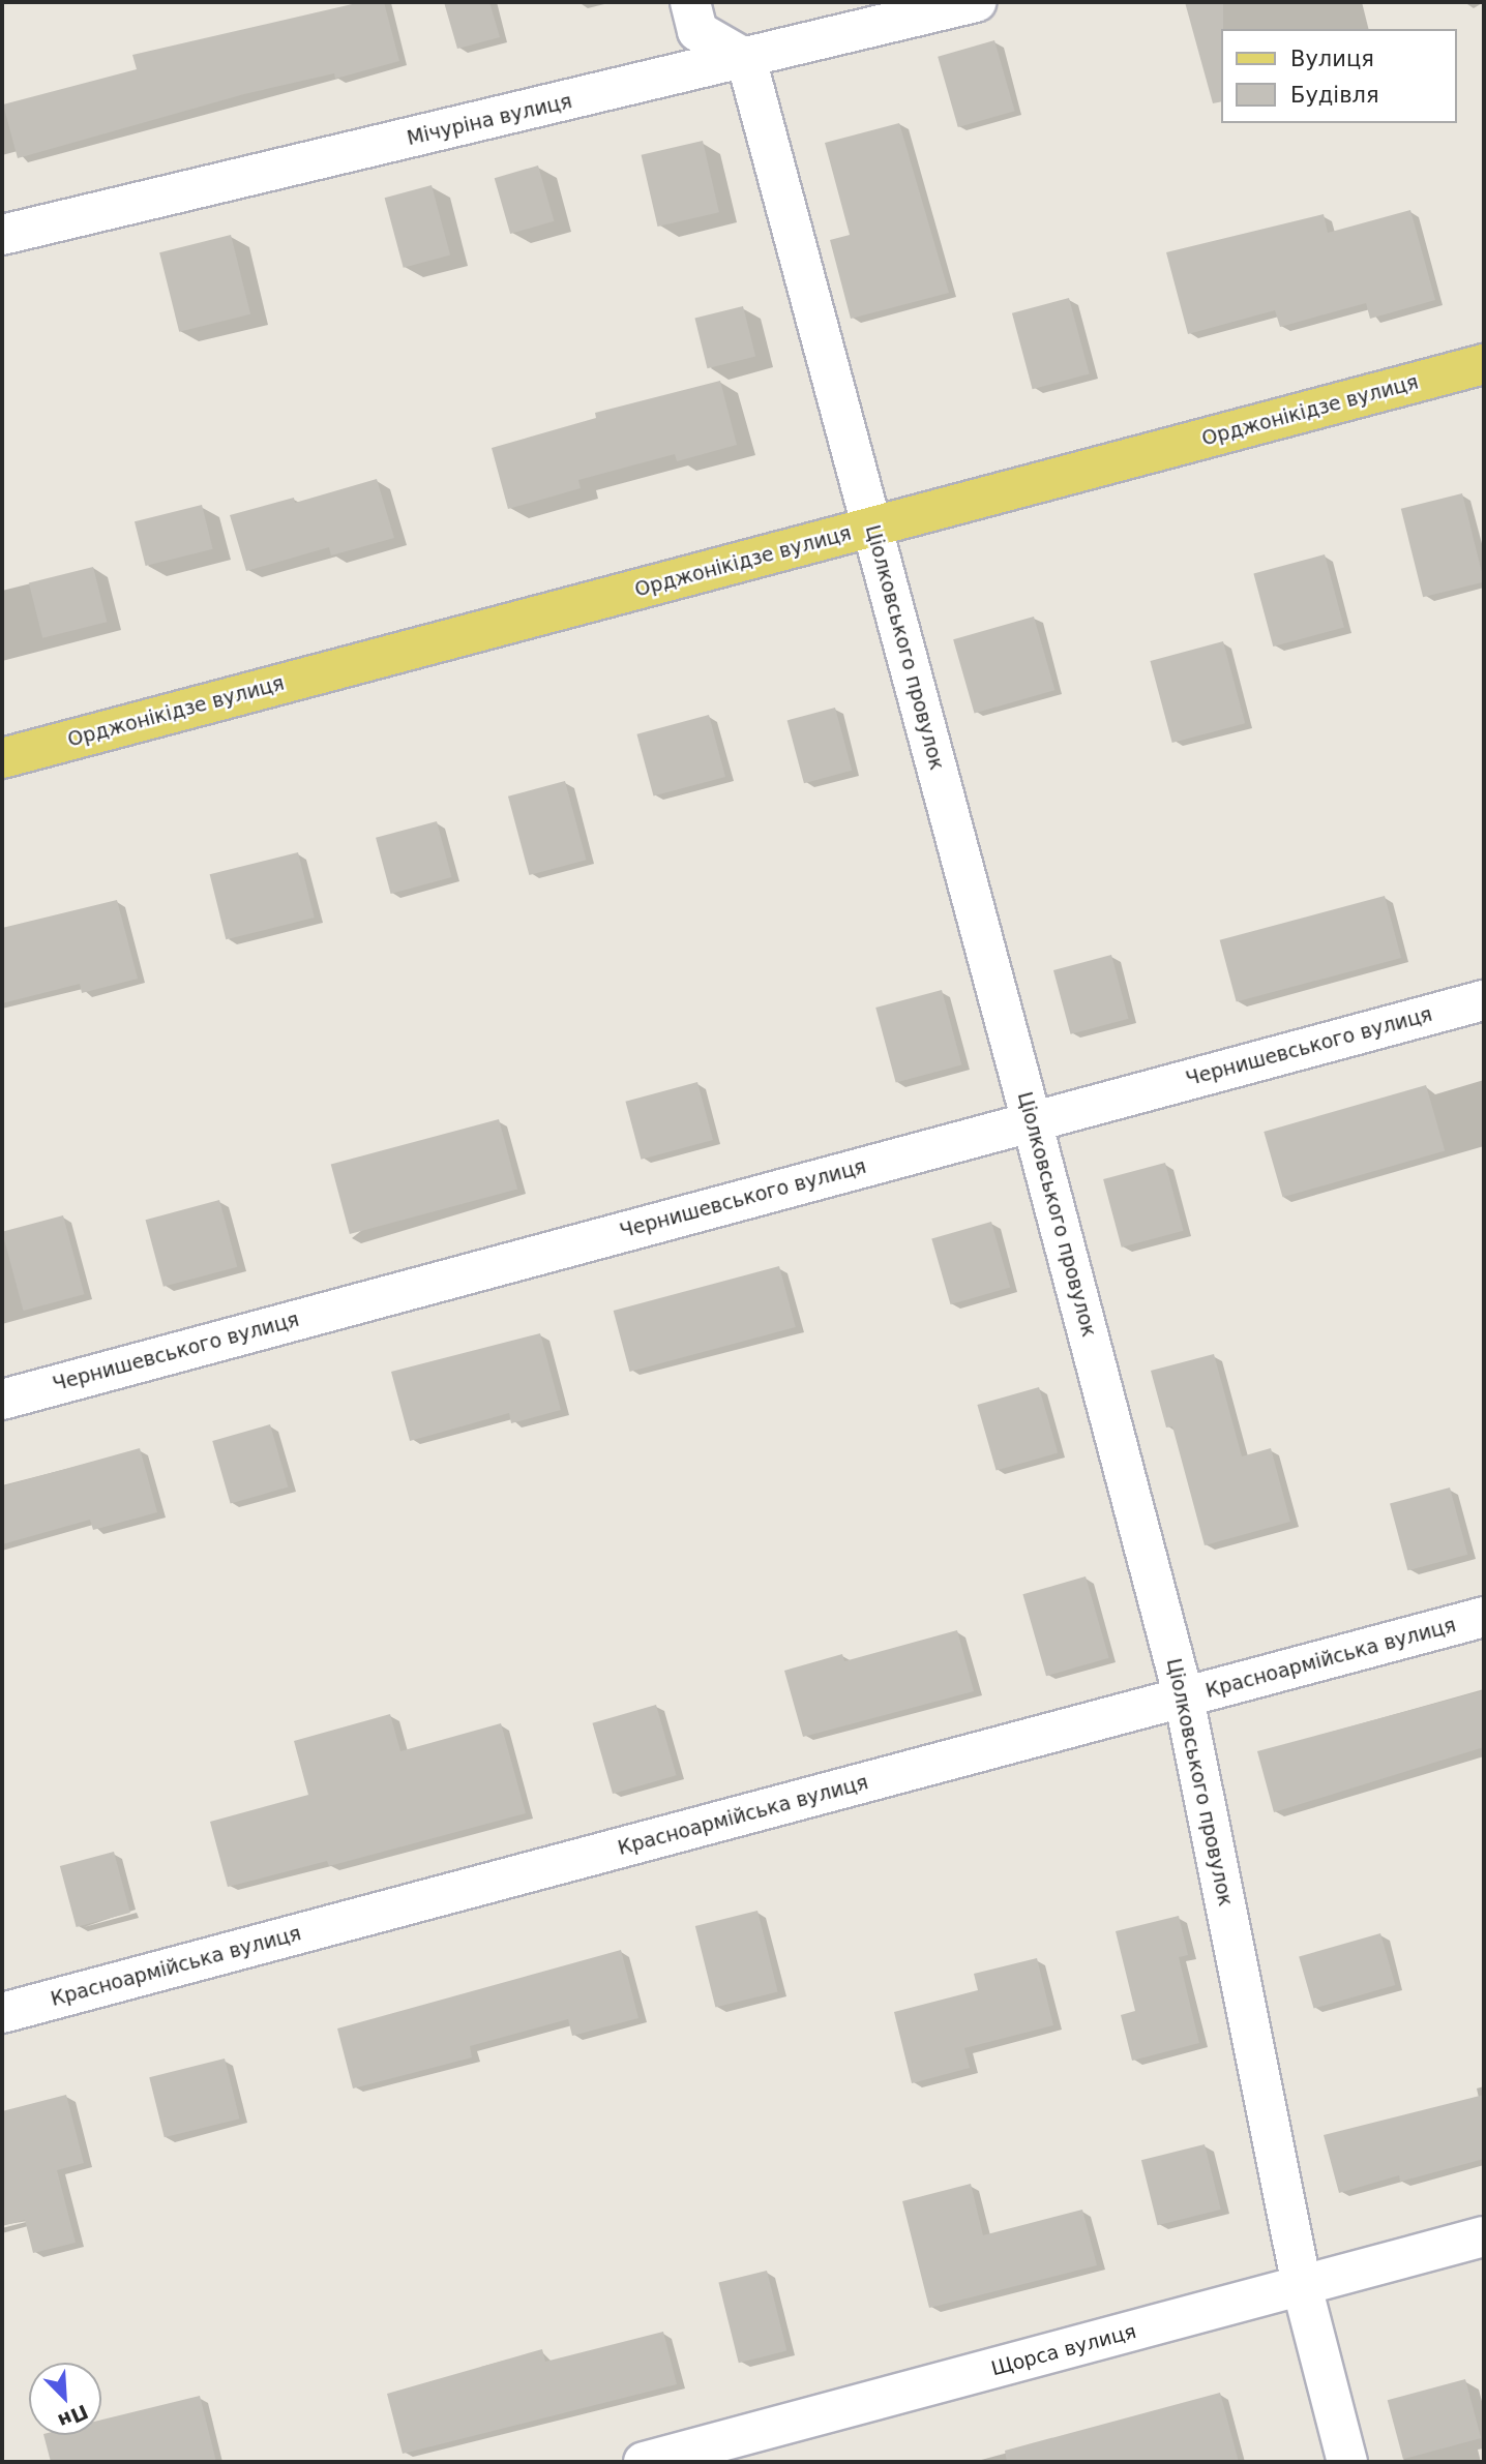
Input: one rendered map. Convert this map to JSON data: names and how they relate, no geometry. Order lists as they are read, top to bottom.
{
  "streets": {
    "main road": ["Орджонікідзе вулиця"],
    "street": [
      "Мічуріна вулиця",
      "Ціолковського провулок",
      "Чернишевського вулиця",
      "Красноармійська вулиця",
      "Щорса вулиця"
    ]
  },
  "crossings": [
    ["Мічуріна вулиця", "Ціолковського провулок"],
    ["Орджонікідзе вулиця", "Ціолковського провулок"],
    ["Ціолковського провулок", "Чернишевського вулиця"],
    ["Ціолковського провулок", "Красноармійська вулиця"],
    ["Ціолковського провулок", "Щорса вулиця"]
  ],
  "legend": ["Вулиця", "Будівля"],
  "north": "bottom right"
}
